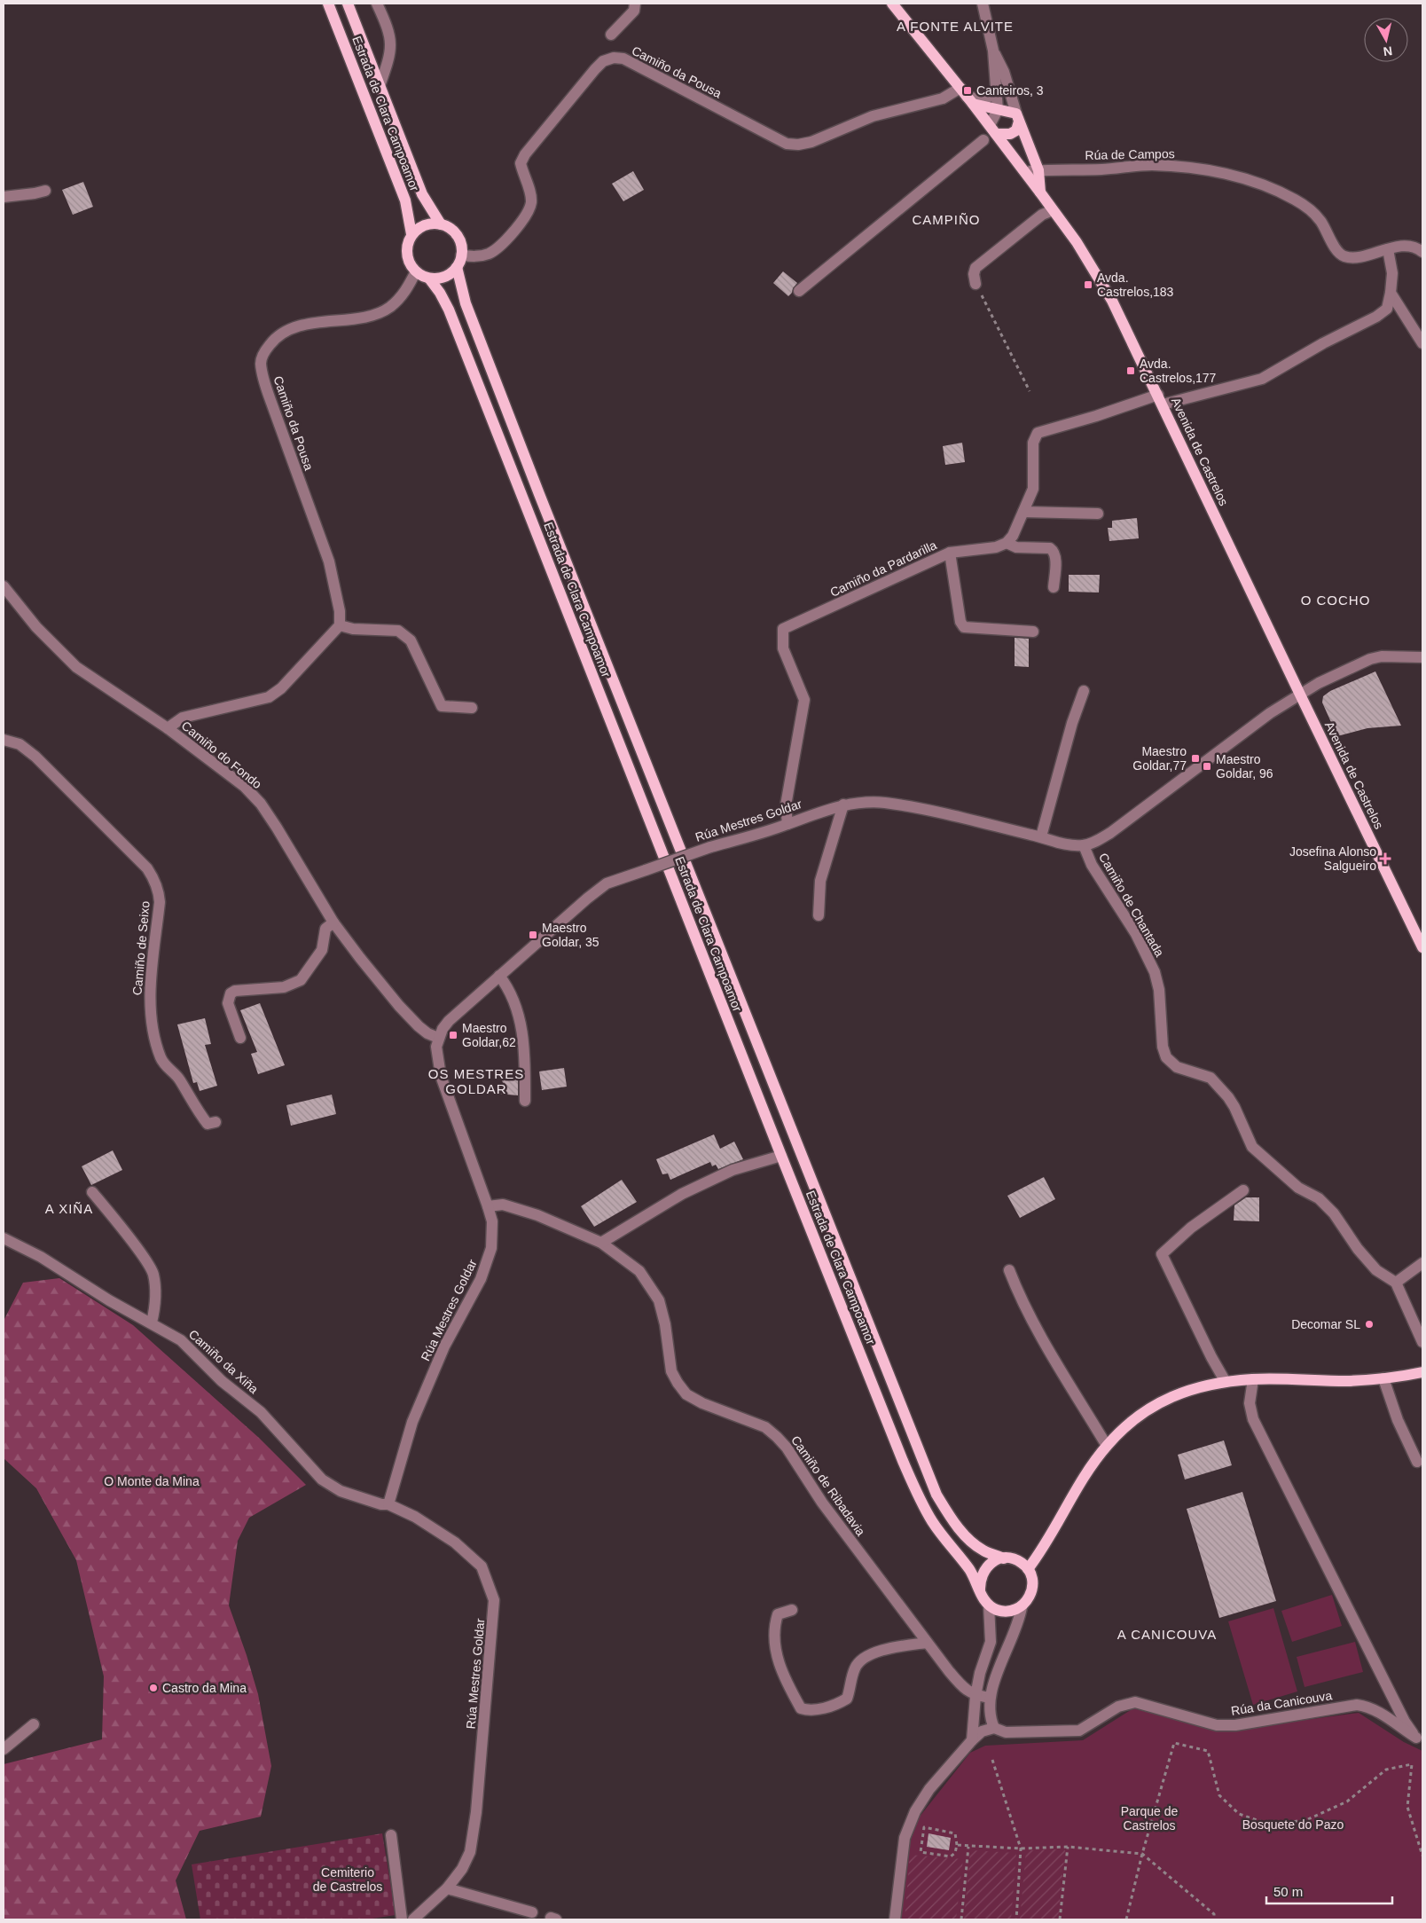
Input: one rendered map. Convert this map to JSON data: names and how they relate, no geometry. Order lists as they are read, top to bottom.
{
  "streets": {
    "main road": ["Estrada de Clara Campoamor", "Avenida de Castrelos"],
    "street": [
      "Camiño da Pousa",
      "Rúa de Campos",
      "Camiño da Pardarilla",
      "Camiño do Fondo",
      "Rúa Mestres Goldar",
      "Camiño de Chantada",
      "Camiño de Seixo",
      "Camiño da Xiña",
      "Camiño de Ribadavia",
      "Rúa da Canicouva"
    ]
  },
  "crossings": [
    ["Camiño da Pousa", "Estrada de Clara Campoamor"],
    ["Camiño da Pousa", "Avenida de Castrelos"],
    ["Rúa de Campos", "Avenida de Castrelos"],
    ["Avenida de Castrelos", "Rúa Mestres Goldar"],
    ["Camiño da Pardarilla", "Rúa Mestres Goldar"],
    ["Camiño do Fondo", "Rúa Mestres Goldar"],
    ["Rúa Mestres Goldar", "Camiño de Chantada"],
    ["Rúa Mestres Goldar", "Camiño da Xiña"],
    ["Rúa Mestres Goldar", "Camiño de Ribadavia"]
  ],
  "districts": [
    "A FONTE ALVITE",
    "CAMPIÑO",
    "O COCHO",
    "OS MESTRES GOLDAR",
    "A XIÑA",
    "A CANICOUVA"
  ],
  "parks": [
    "O Monte da Mina",
    "Parque de Castrelos",
    "Bosquete do Pazo",
    "Cemiterio de Castrelos"
  ],
  "places": {
    "transit": [
      "Canteiros, 3",
      "Avda. Castrelos,183",
      "Avda. Castrelos,177",
      "Maestro Goldar,77",
      "Maestro Goldar, 96",
      "Maestro Goldar, 35",
      "Maestro Goldar,62"
    ],
    "health": ["Josefina Alonso Salgueiro"],
    "other": ["Decomar SL", "Castro da Mina"]
  },
  "scale_bar": "50 m",
  "north": "bottom"
}
